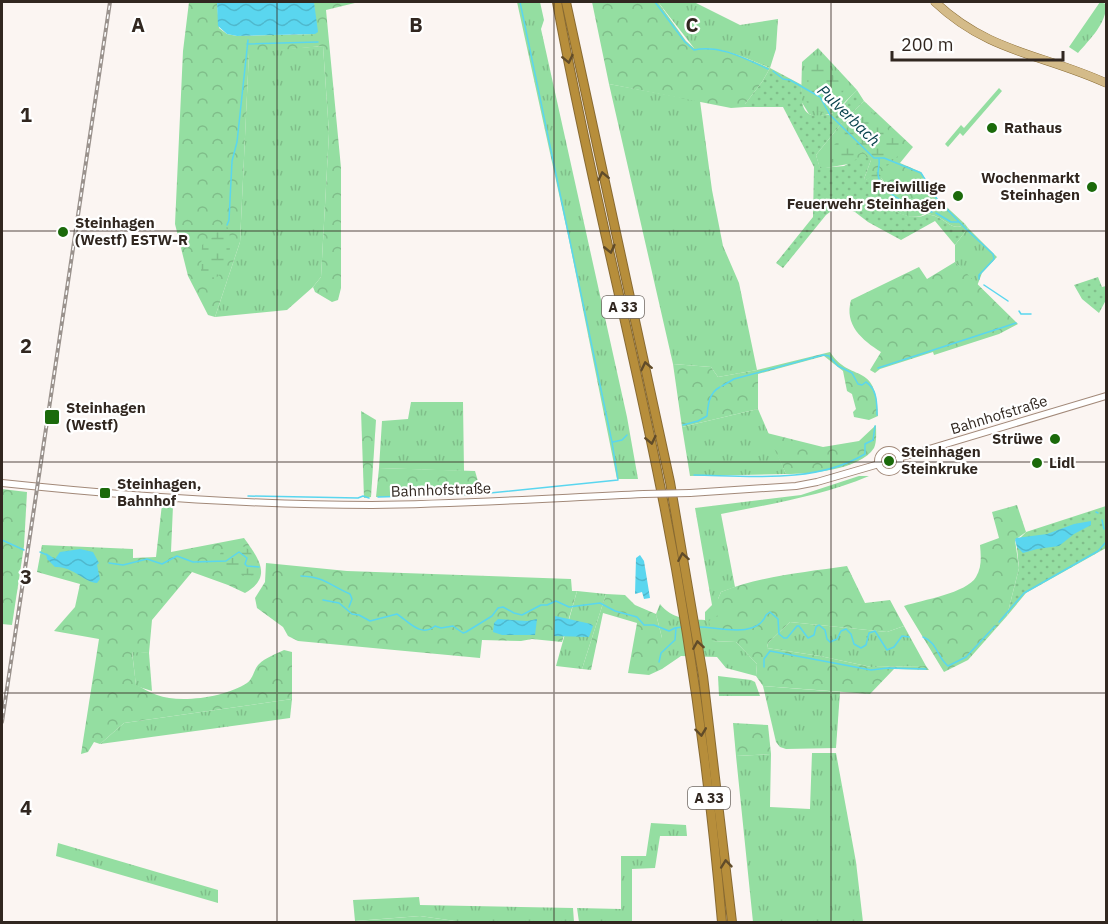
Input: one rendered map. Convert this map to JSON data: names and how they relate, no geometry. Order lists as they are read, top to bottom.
{
  "streets": {
    "highway": ["A 33"],
    "street": ["Bahnhofstraße"]
  },
  "water": ["Pulverbach"],
  "places": {
    "other": [
      "Rathaus",
      "Wochenmarkt Steinhagen",
      "Freiwillige Feuerwehr Steinhagen",
      "Steinhagen (Westf) ESTW-R",
      "Strüwe",
      "Steinhagen Steinkruke",
      "Lidl"
    ],
    "transit": ["Steinhagen (Westf)", "Steinhagen, Bahnhof"]
  },
  "scale_bar": "200 m",
  "grid": {
    "columns": ["A", "B", "C"],
    "rows": [
      "1",
      "2",
      "3",
      "4"
    ]
  }
}
